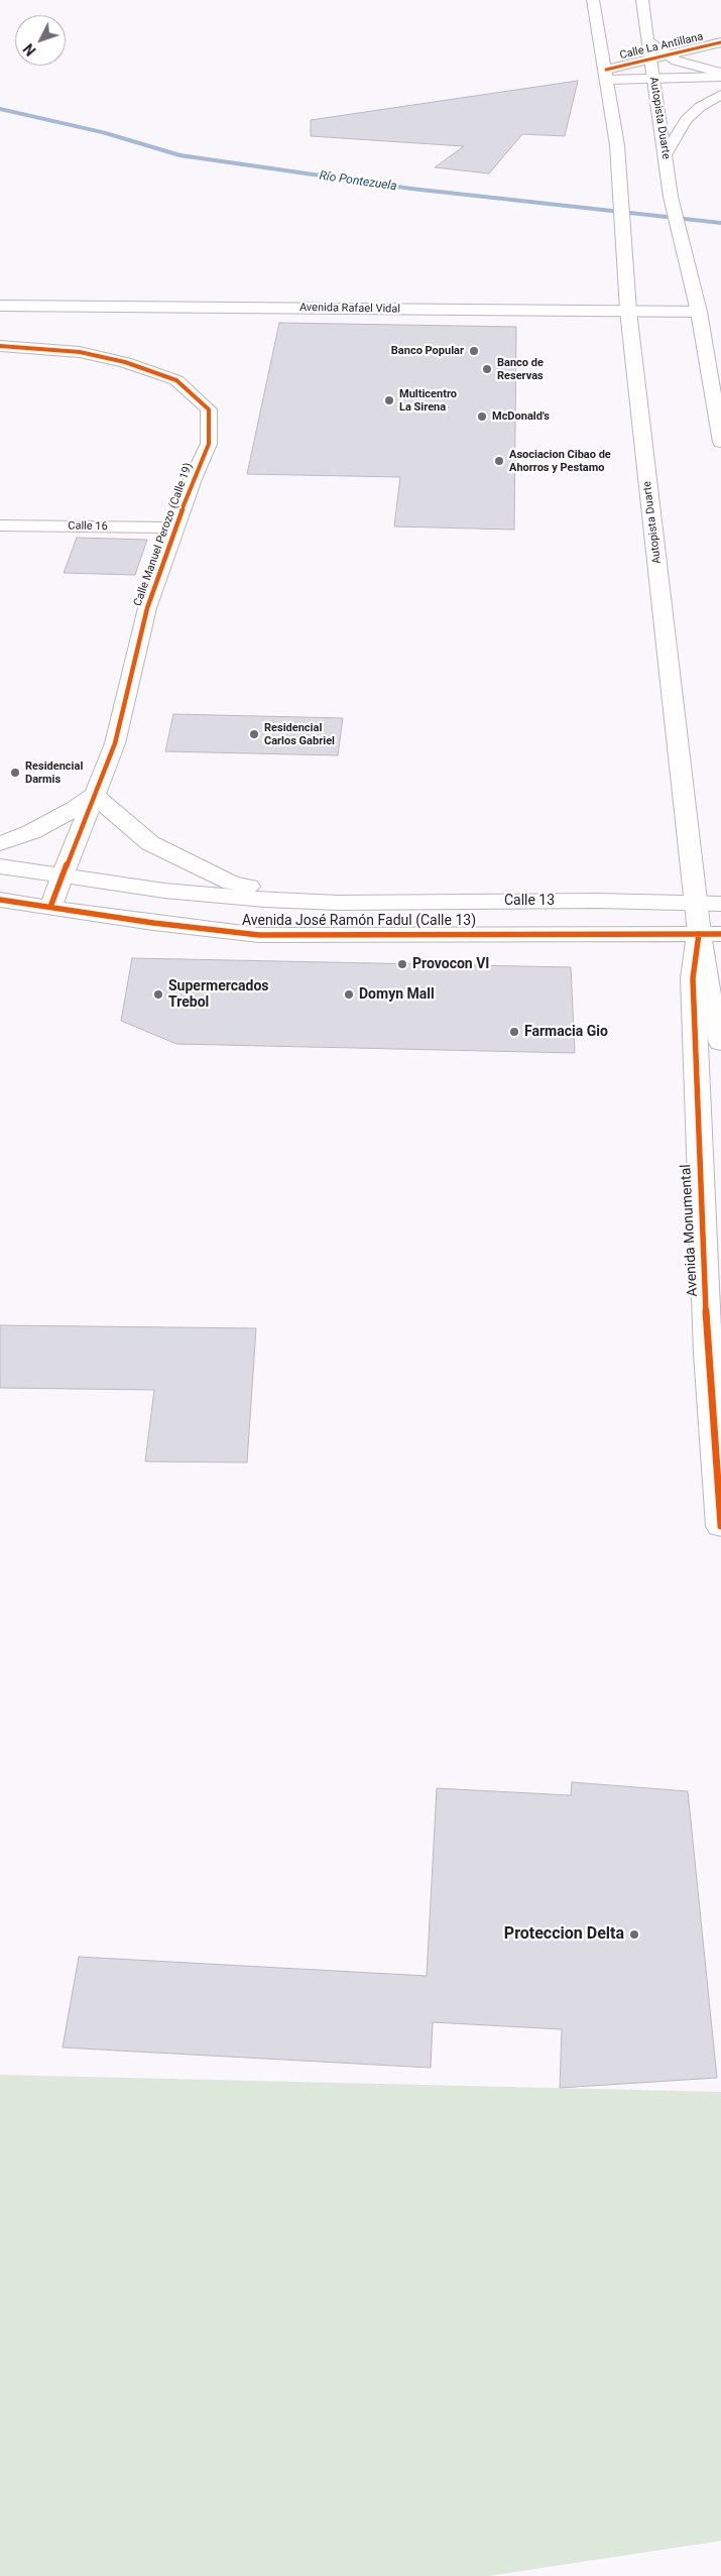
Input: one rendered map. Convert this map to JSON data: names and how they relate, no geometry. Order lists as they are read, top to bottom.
{
  "streets": {
    "main road": [
      "Calle La Antillana",
      "Autopista Duarte",
      "Avenida Rafael Vidal",
      "Calle 16",
      "Calle Manuel Perozo (Calle 19)",
      "Calle 13",
      "Avenida José Ramón Fadul (Calle 13)",
      "Avenida Monumental"
    ]
  },
  "crossings": [
    ["Calle La Antillana", "Autopista Duarte"],
    ["Autopista Duarte", "Avenida Rafael Vidal"],
    ["Autopista Duarte", "Calle 13"],
    ["Autopista Duarte", "Avenida José Ramón Fadul (Calle 13)"],
    ["Autopista Duarte", "Avenida Monumental"],
    ["Calle 16", "Calle Manuel Perozo (Calle 19)"],
    ["Calle Manuel Perozo (Calle 19)", "Avenida José Ramón Fadul (Calle 13)"],
    ["Calle 13", "Avenida José Ramón Fadul (Calle 13)"],
    ["Avenida José Ramón Fadul (Calle 13)", "Avenida Monumental"]
  ],
  "water": ["Río Pontezuela"],
  "places": [
    "Banco Popular",
    "Banco de Reservas",
    "Multicentro La Sirena",
    "McDonald's",
    "Asociacion Cibao de Ahorros y Pestamo",
    "Residencial Carlos Gabriel",
    "Residencial Darmis",
    "Provocon VI",
    "Supermercados Trebol",
    "Domyn Mall",
    "Farmacia Gio",
    "Proteccion Delta"
  ],
  "north": "bottom left"
}
